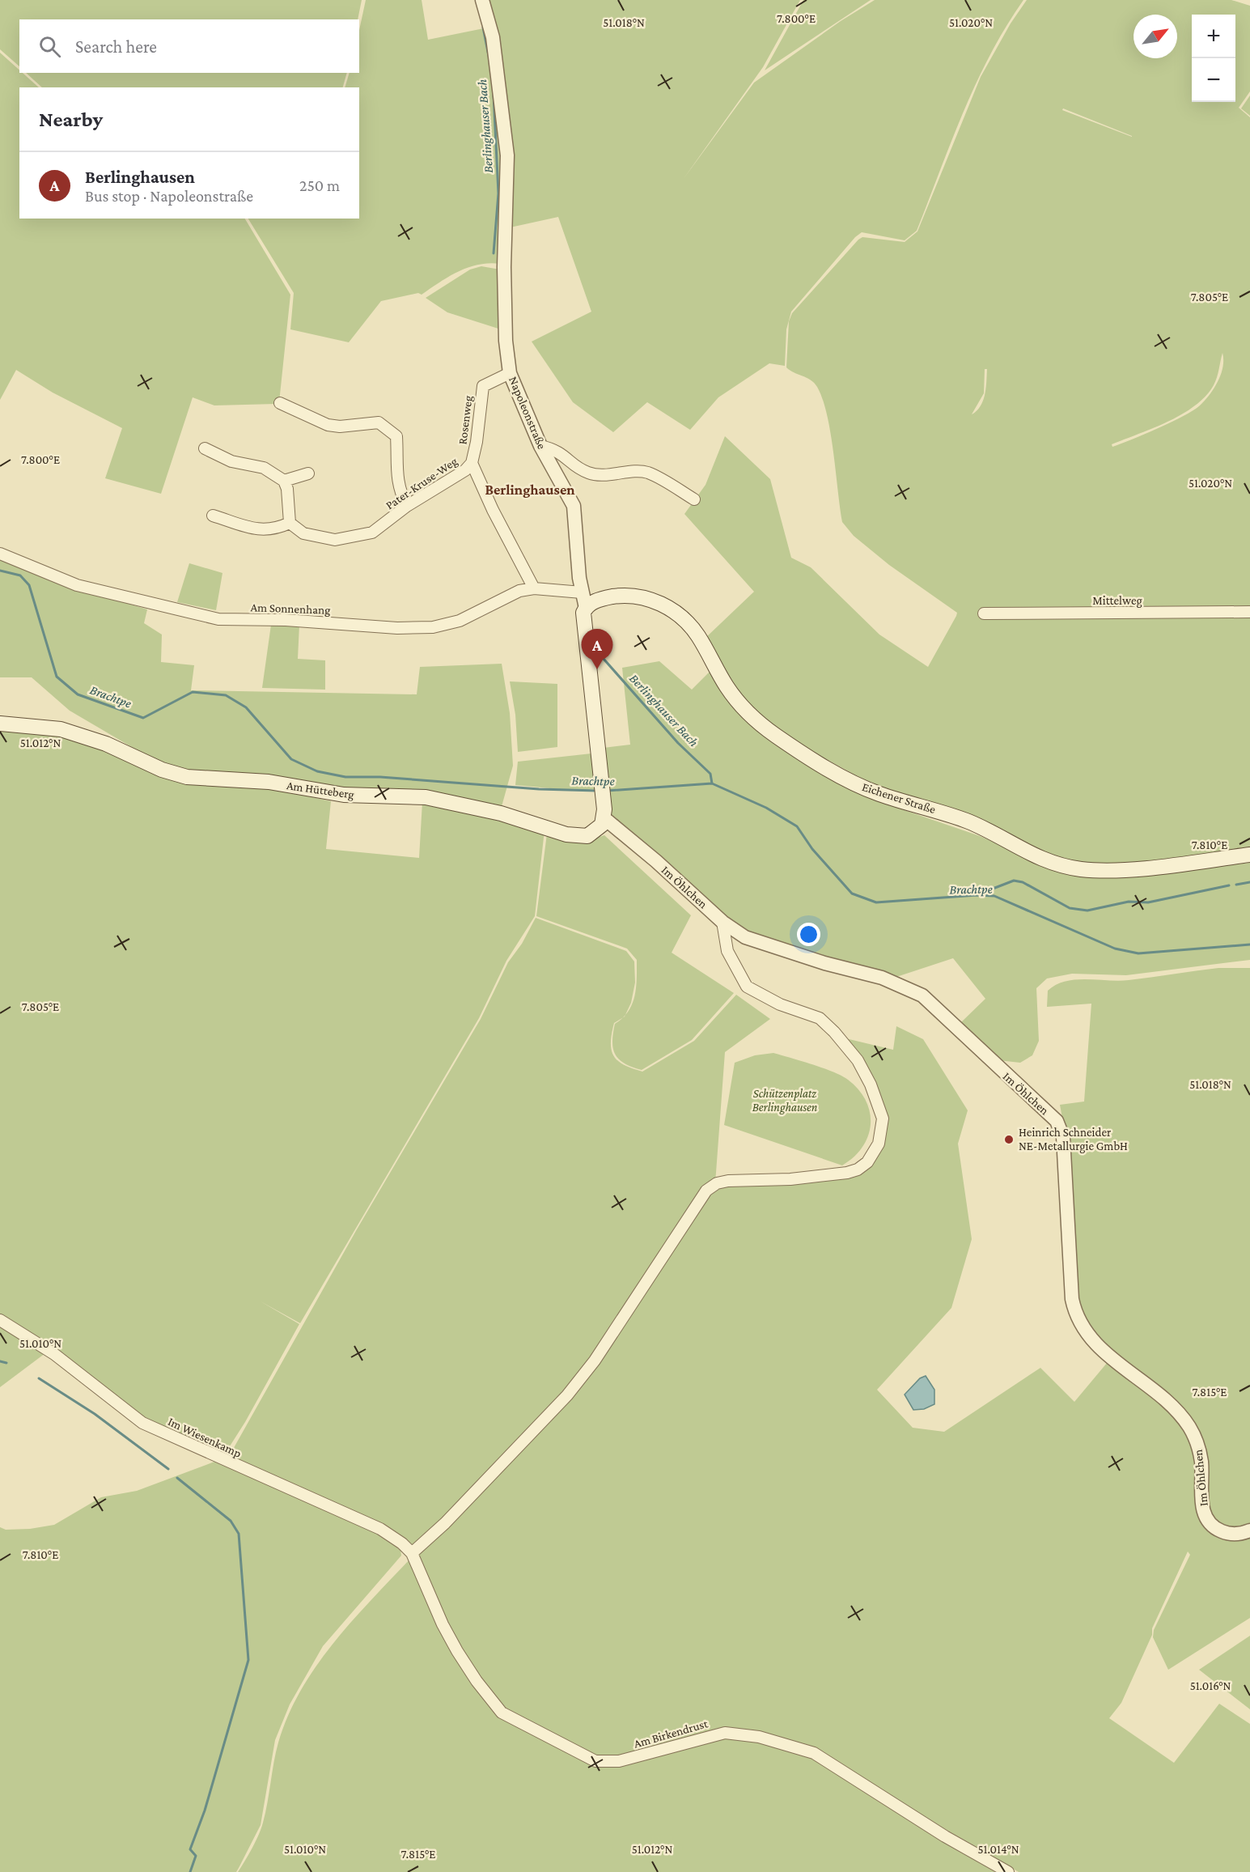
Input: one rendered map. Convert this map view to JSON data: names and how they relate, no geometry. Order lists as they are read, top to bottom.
{
  "streets": {
    "main road": ["Napoleonstraße", "Am Hütteberg", "Eichener Straße"],
    "street": [
      "Rosenweg",
      "Pater-Kruse-Weg",
      "Mittelweg",
      "Am Sonnenhang",
      "Im Öhlchen",
      "Im Wiesenkamp",
      "Am Birkendrust"
    ]
  },
  "crossings": [
    ["Napoleonstraße", "Rosenweg"],
    ["Napoleonstraße", "Am Sonnenhang"],
    ["Napoleonstraße", "Am Hütteberg"],
    ["Napoleonstraße", "Eichener Straße"],
    ["Napoleonstraße", "Im Öhlchen"],
    ["Rosenweg", "Pater-Kruse-Weg"],
    ["Rosenweg", "Am Sonnenhang"],
    ["Am Hütteberg", "Im Öhlchen"],
    ["Im Wiesenkamp", "Am Birkendrust"]
  ],
  "districts": ["Berlinghausen"],
  "water": ["Berlinghauser Bach", "Brachtpe"],
  "parks": ["Schützenplatz Berlinghausen"],
  "places": ["Heinrich Schneider NE-Metallurgie GmbH"],
  "north": "top right",
  "page": {
    "map_buttons": ["+", "−"],
    "search": "Search here",
    "heading": "Nearby",
    "list": [
      {
        "mark": "A",
        "name": "Berlinghausen",
        "note": "Bus stop · Napoleonstraße",
        "value": "250 m"
      }
    ],
    "pins": "A"
  },
  "coordinates": [
    "7.800°E",
    "51.018°N",
    "51.020°N",
    "7.805°E",
    "51.012°N",
    "7.810°E",
    "51.010°N",
    "7.815°E",
    "51.016°N",
    "51.014°N"
  ]
}
